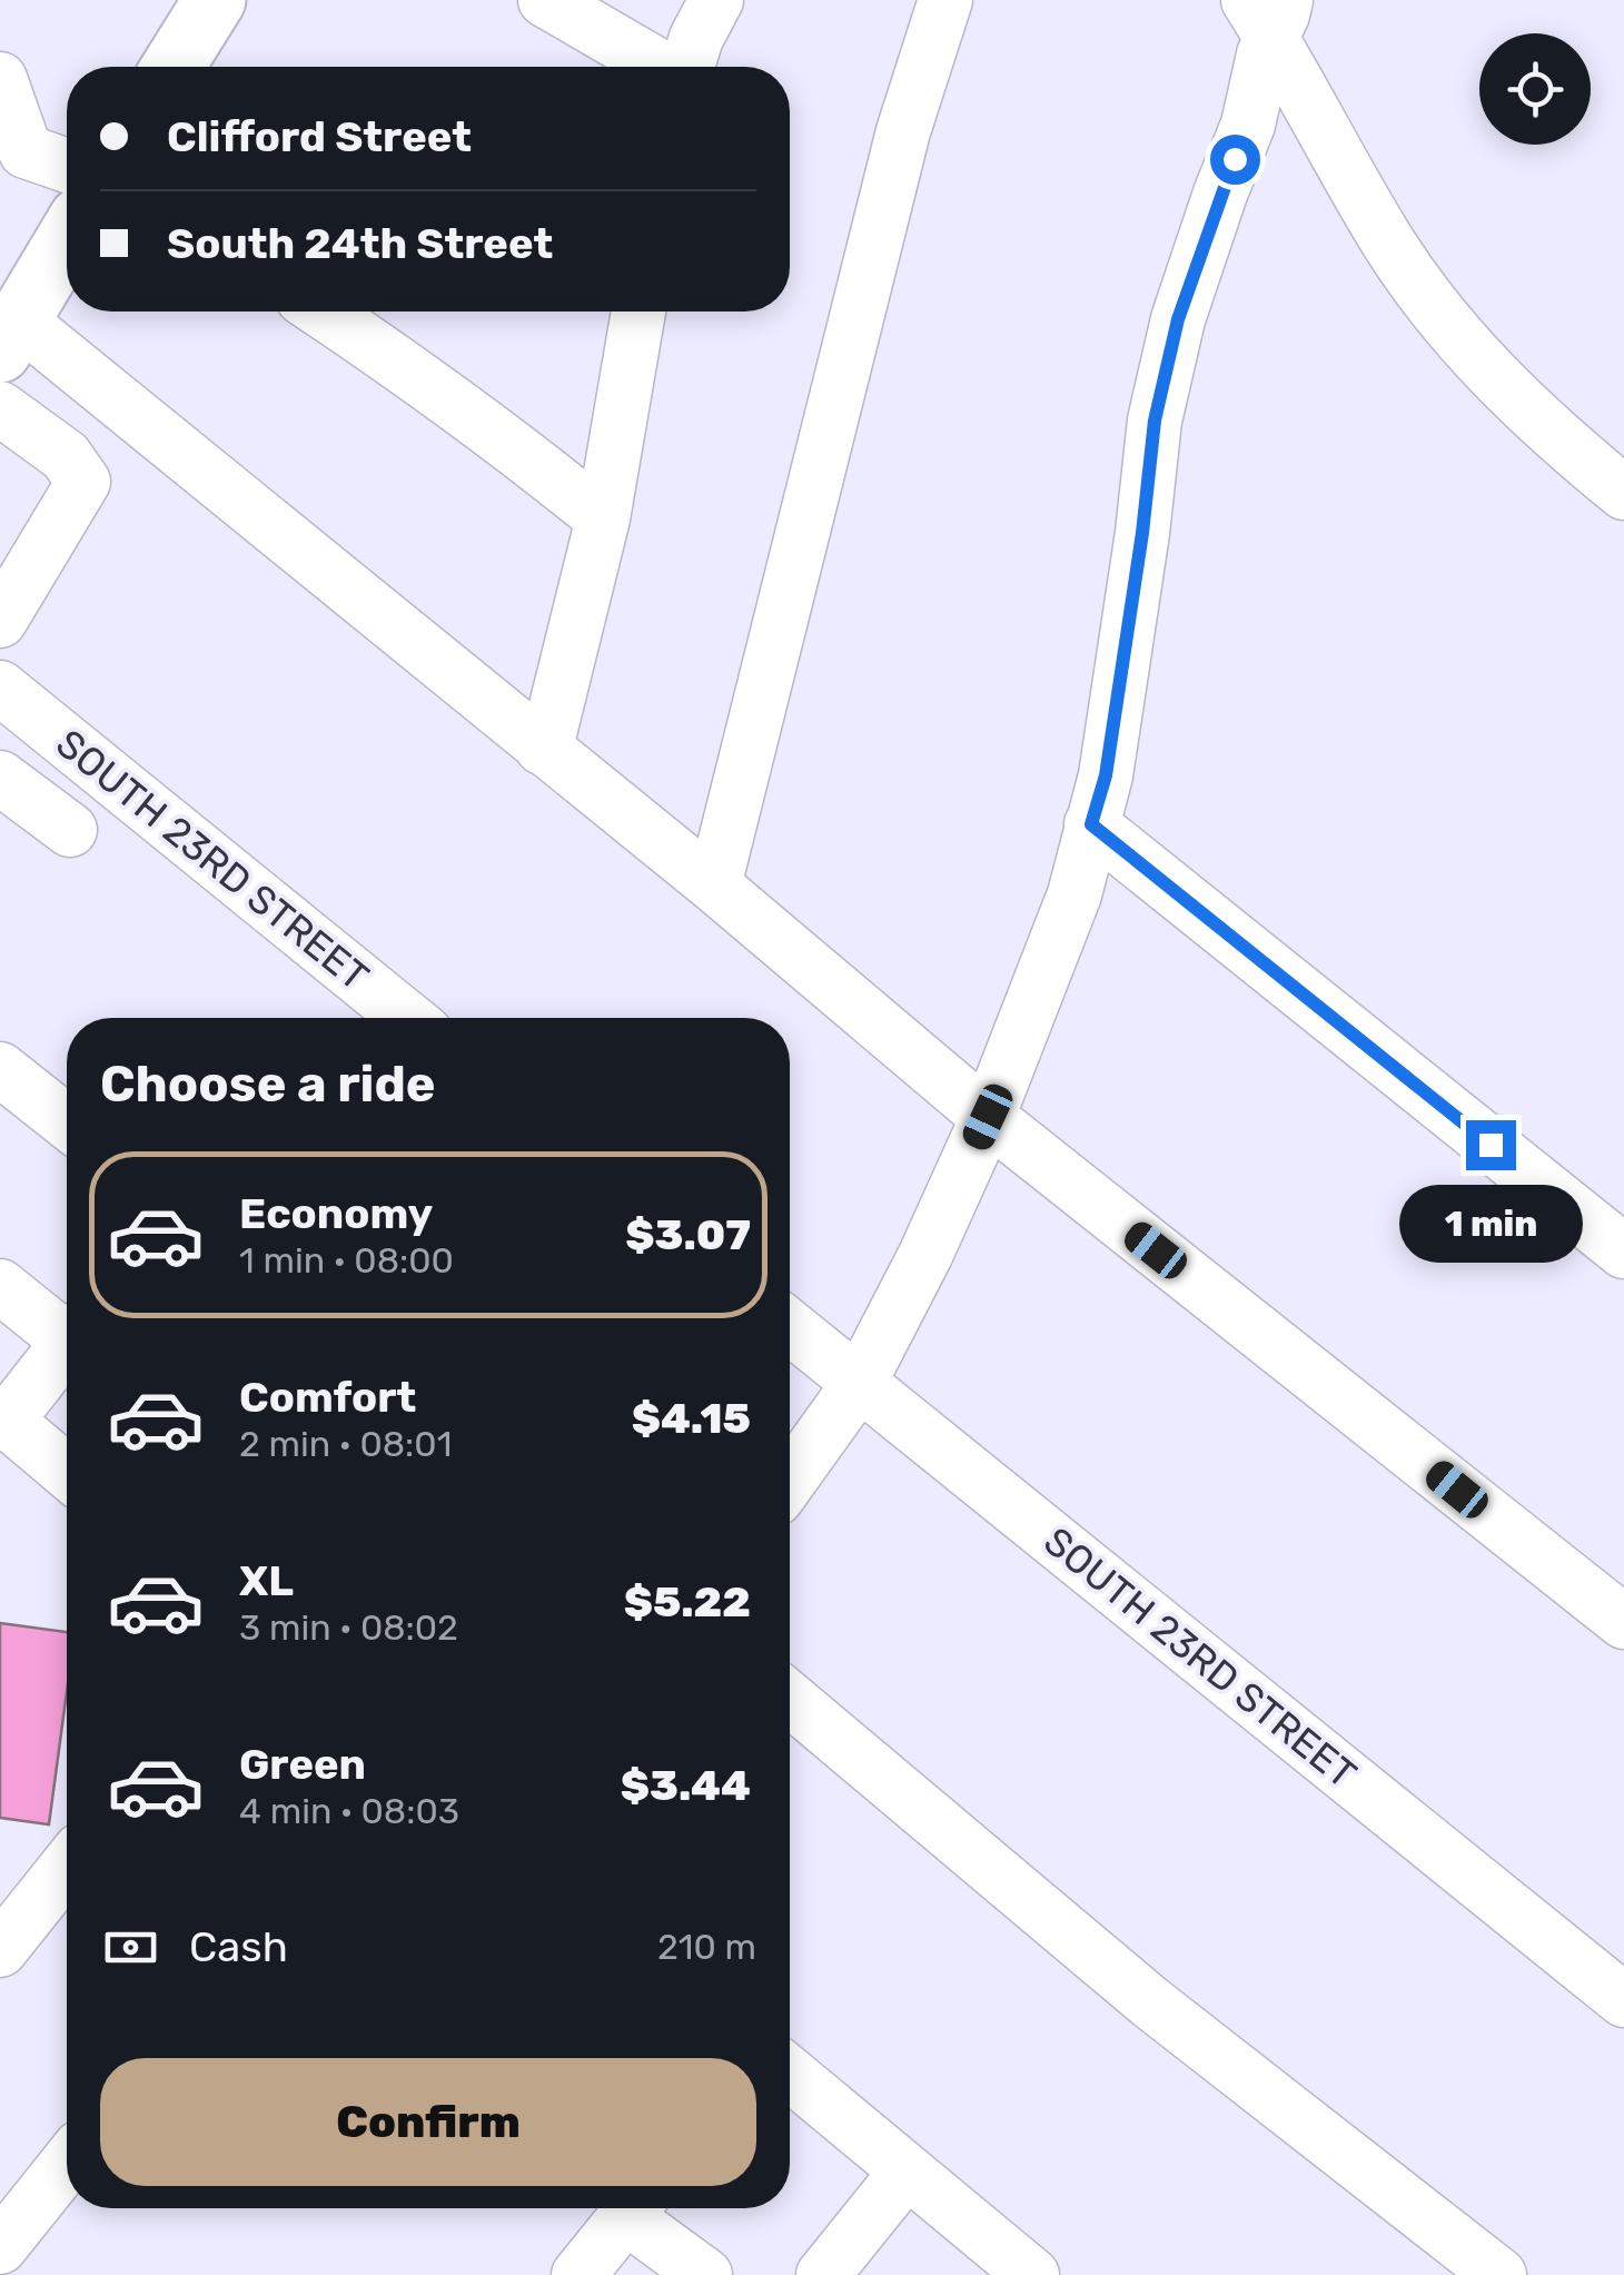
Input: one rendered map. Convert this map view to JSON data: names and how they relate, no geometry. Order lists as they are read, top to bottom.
{
  "streets": {
    "street": ["SOUTH 23RD STREET"]
  },
  "page": {
    "banner": ["Clifford Street", "South 24th Street"],
    "heading": "Choose a ride",
    "list": [
      {
        "name": "Economy",
        "note": "1 min · 08:00",
        "value": "$3.07"
      },
      {
        "name": "Comfort",
        "note": "2 min · 08:01",
        "value": "$4.15"
      },
      {
        "name": "XL",
        "note": "3 min · 08:02",
        "value": "$5.22"
      },
      {
        "name": "Green",
        "note": "4 min · 08:03",
        "value": "$3.44"
      }
    ],
    "bubble": "1 min",
    "pay": ["Cash", "210 m"],
    "buttons": "Confirm"
  }
}
